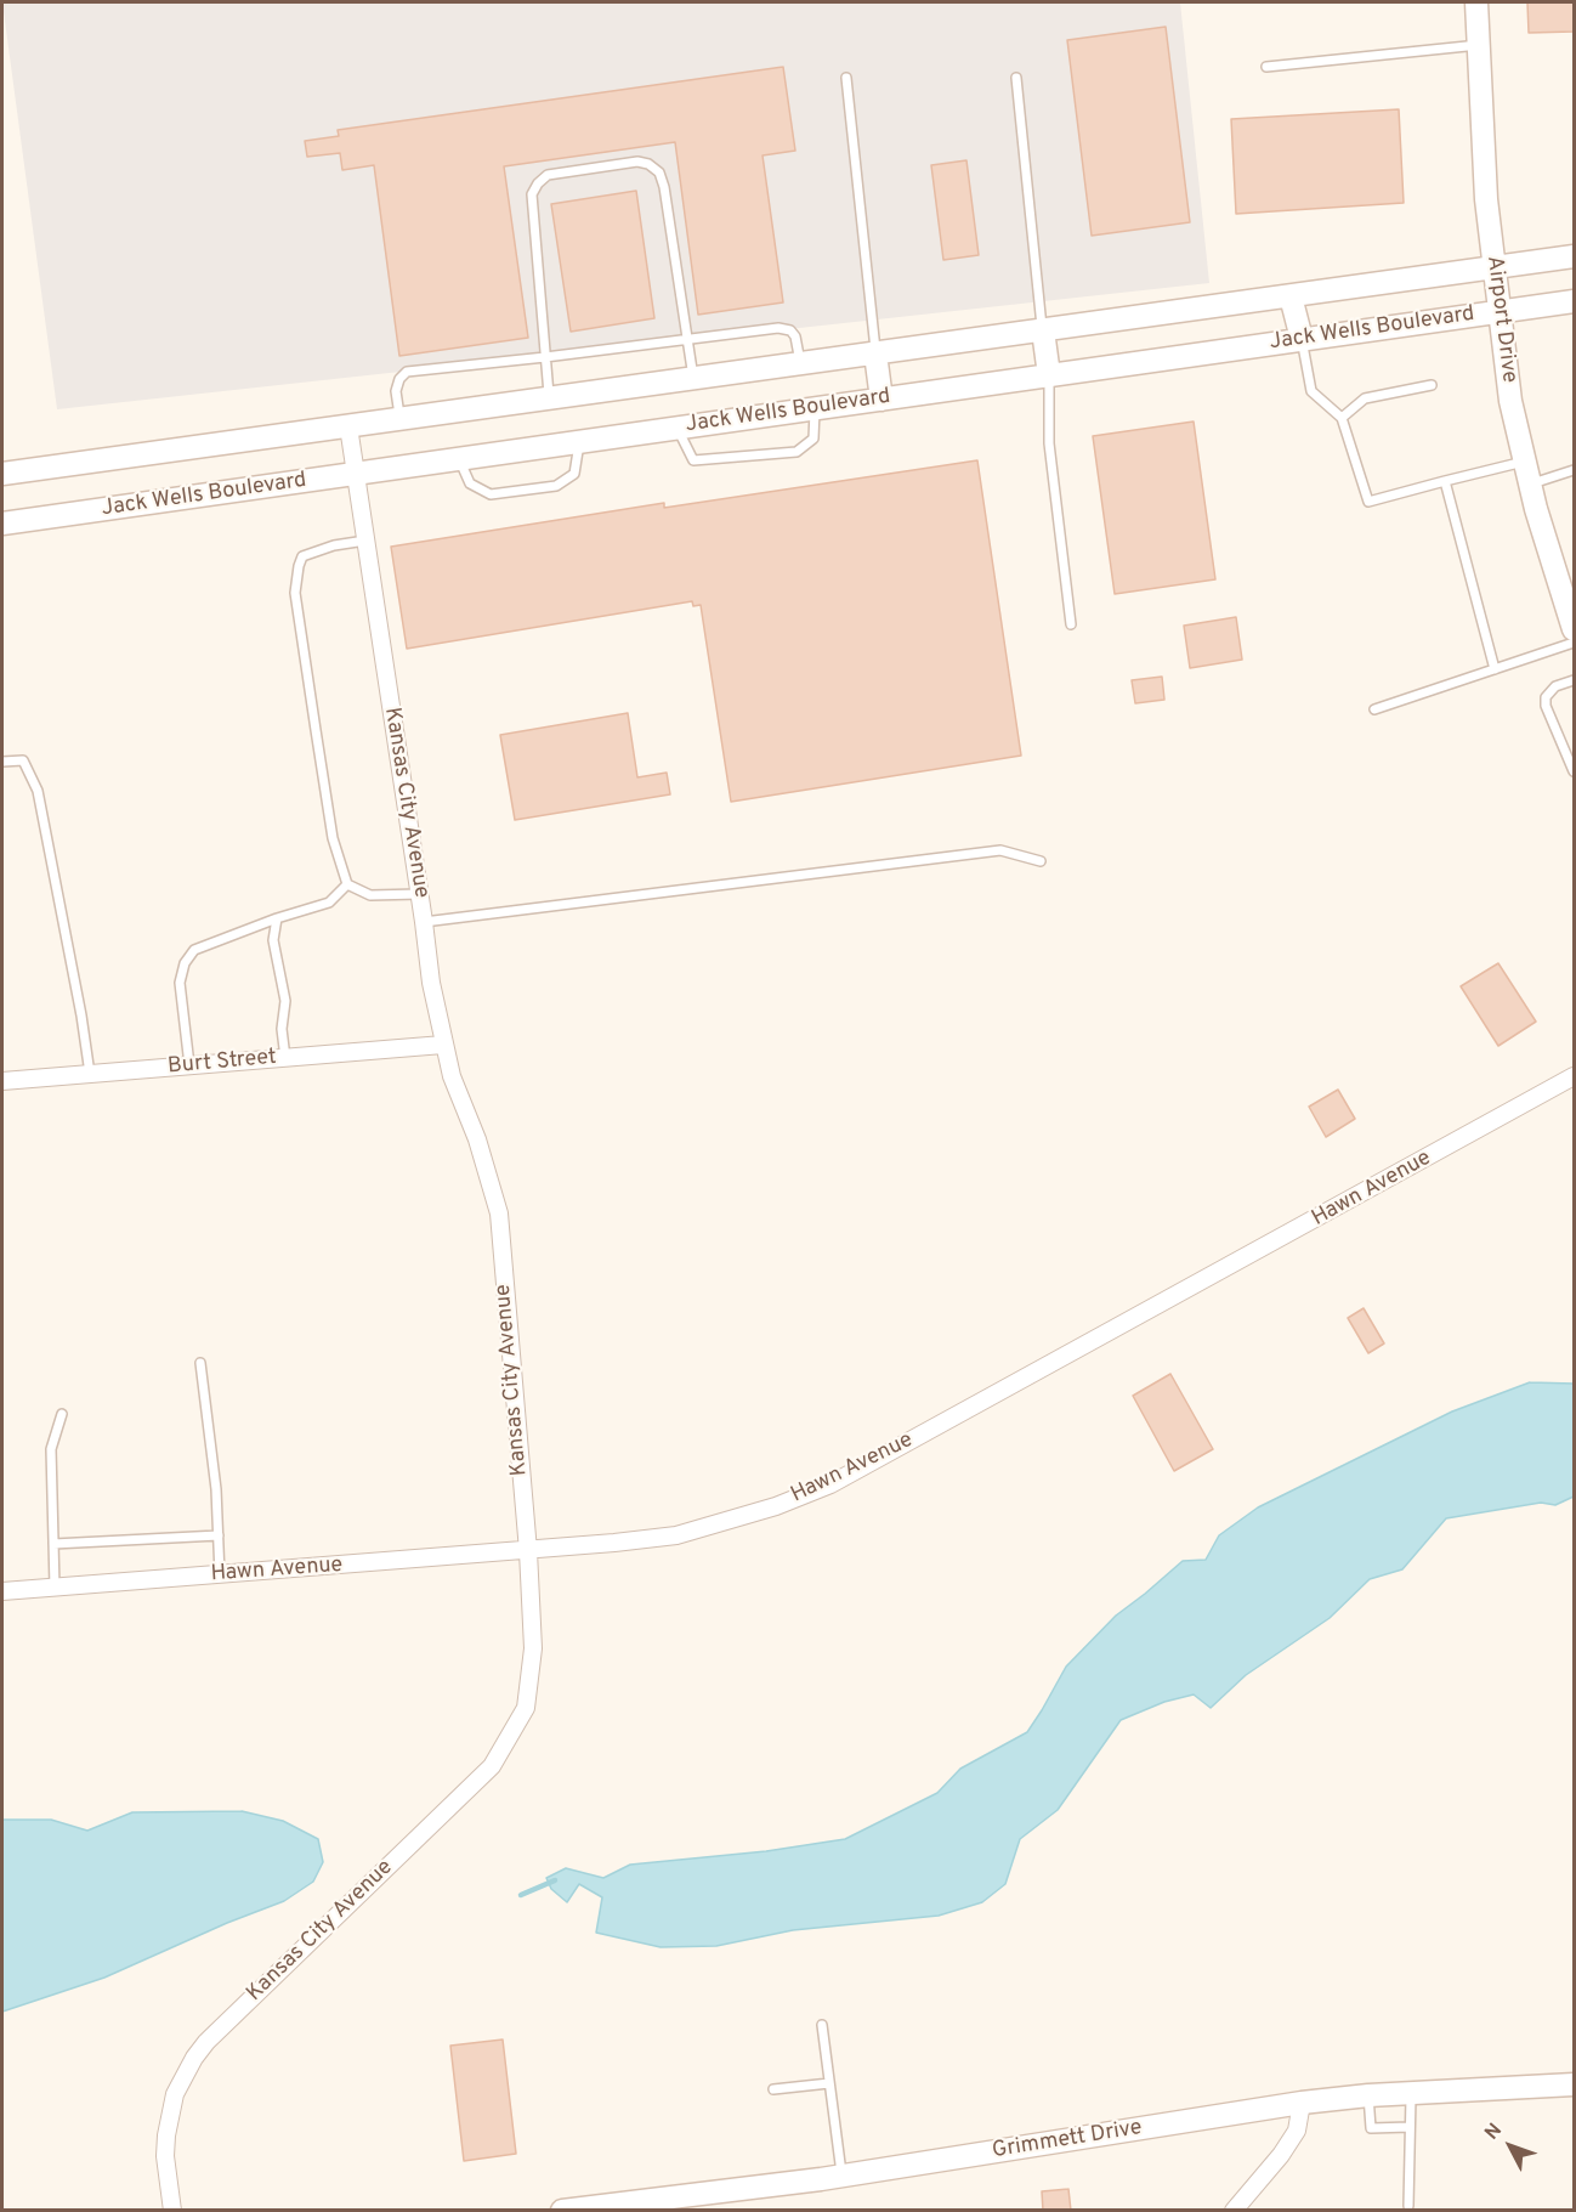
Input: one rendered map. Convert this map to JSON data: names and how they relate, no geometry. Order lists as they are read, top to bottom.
{
  "streets": {
    "street": [
      "Airport Drive",
      "Jack Wells Boulevard",
      "Kansas City Avenue",
      "Burt Street",
      "Hawn Avenue",
      "Grimmett Drive"
    ]
  },
  "crossings": [
    ["Airport Drive", "Jack Wells Boulevard"],
    ["Jack Wells Boulevard", "Kansas City Avenue"],
    ["Kansas City Avenue", "Burt Street"],
    ["Kansas City Avenue", "Hawn Avenue"]
  ],
  "north": "top left"
}
